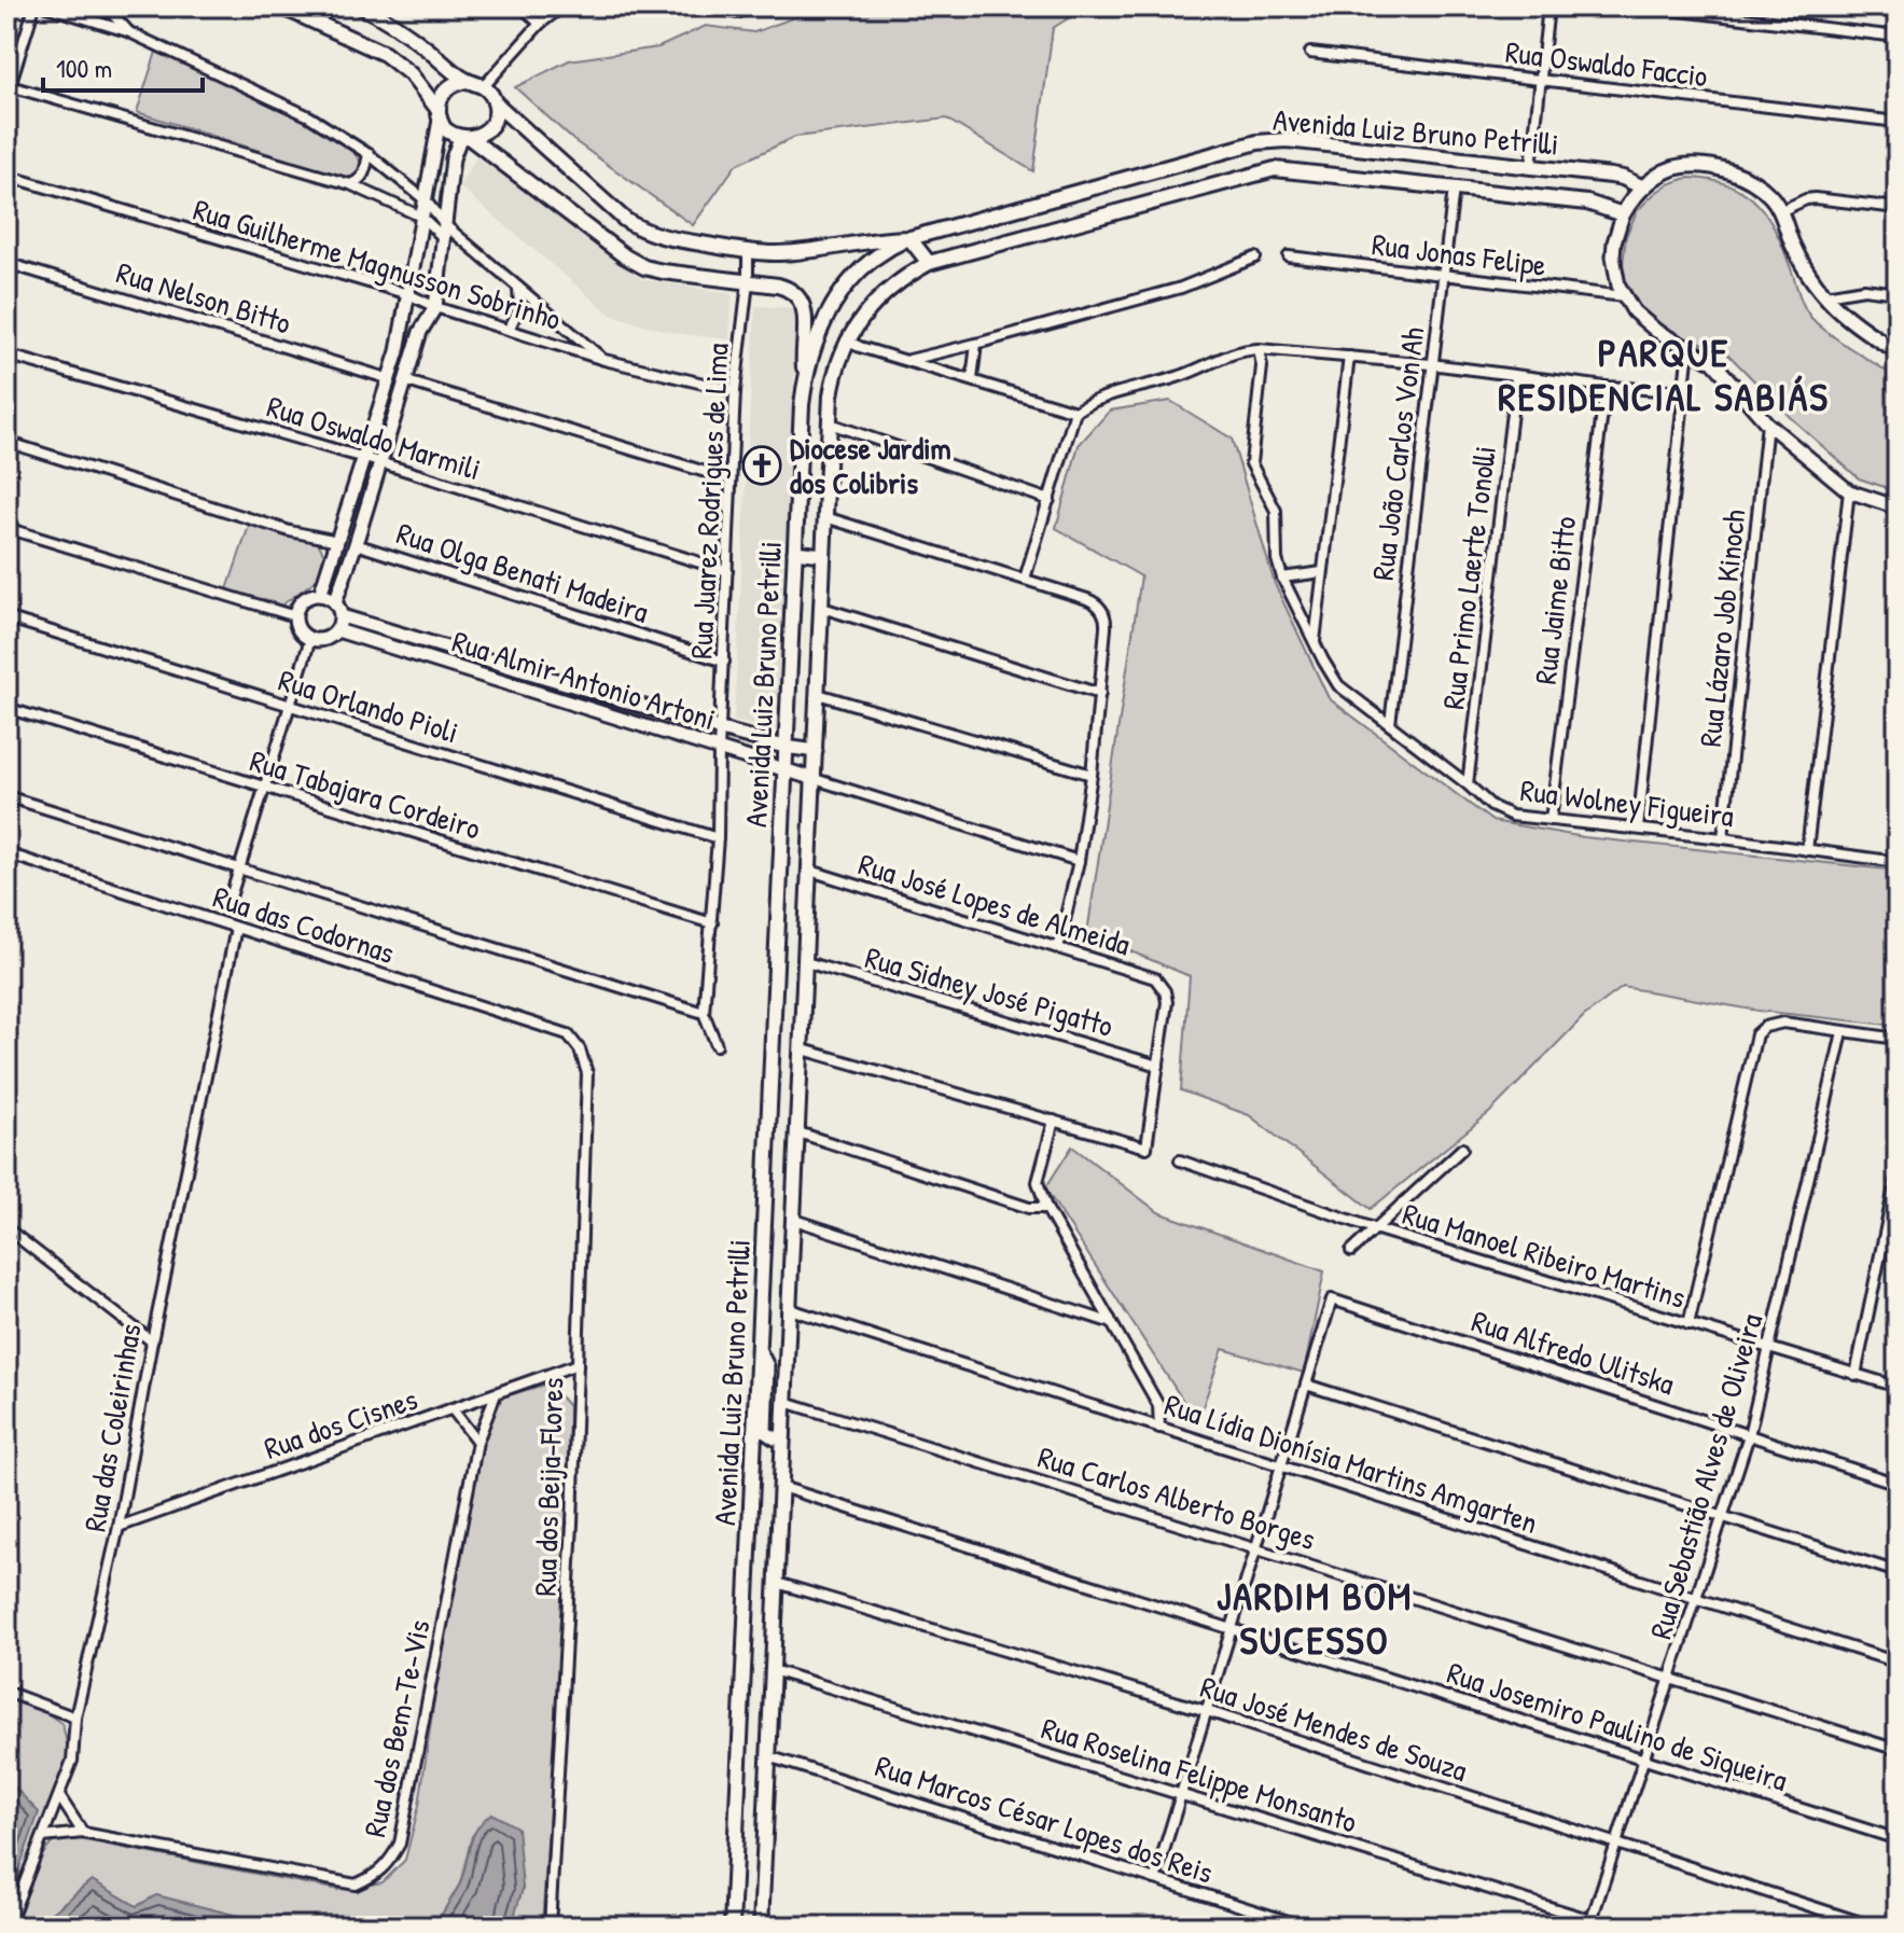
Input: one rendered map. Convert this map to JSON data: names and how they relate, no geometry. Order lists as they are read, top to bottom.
{
  "streets": {
    "main road": ["Avenida Luiz Bruno Petrilli"],
    "street": [
      "Rua Oswaldo Faccio",
      "Rua Jonas Felipe",
      "Rua Guilherme Magnusson Sobrinho",
      "Rua Nelson Bitto",
      "Rua Oswaldo Marmili",
      "Rua João Carlos Von Ah",
      "Rua Juarez Rodrigues de Lima",
      "Rua Olga Benati Madeira",
      "Rua Primo Laerte Tonolli",
      "Rua Jaime Bitto",
      "Rua Lázaro Job Kinoch",
      "Rua Almir Antonio Artoni",
      "Rua Orlando Pioli",
      "Rua Tabajara Cordeiro",
      "Rua Wolney Figueira",
      "Rua José Lopes de Almeida",
      "Rua das Codornas",
      "Rua Sidney José Pigatto",
      "Rua Manoel Ribeiro Martins",
      "Rua Alfredo Ulitska",
      "Rua dos Cisnes",
      "Rua das Coleirinhas",
      "Rua Lídia Dionísia Martins Amgarten",
      "Rua Sebastião Alves de Oliveira",
      "Rua dos Beija-Flores",
      "Rua Carlos Alberto Borges",
      "Rua Josemiro Paulino de Siqueira",
      "Rua dos Bem-Te-Vis",
      "Rua José Mendes de Souza",
      "Rua Roselina Felippe Monsanto",
      "Rua Marcos César Lopes dos Reis"
    ]
  },
  "crossings": [
    ["Avenida Luiz Bruno Petrilli", "Rua João Carlos Von Ah"],
    ["Avenida Luiz Bruno Petrilli", "Rua Almir Antonio Artoni"],
    ["Avenida Luiz Bruno Petrilli", "Rua José Lopes de Almeida"],
    ["Avenida Luiz Bruno Petrilli", "Rua Sidney José Pigatto"],
    ["Avenida Luiz Bruno Petrilli", "Rua Lídia Dionísia Martins Amgarten"],
    ["Avenida Luiz Bruno Petrilli", "Rua Carlos Alberto Borges"],
    ["Avenida Luiz Bruno Petrilli", "Rua Josemiro Paulino de Siqueira"],
    ["Avenida Luiz Bruno Petrilli", "Rua José Mendes de Souza"],
    ["Avenida Luiz Bruno Petrilli", "Rua Roselina Felippe Monsanto"],
    ["Avenida Luiz Bruno Petrilli", "Rua Marcos César Lopes dos Reis"],
    ["Rua Jonas Felipe", "Rua João Carlos Von Ah"],
    ["Rua Guilherme Magnusson Sobrinho", "Rua Juarez Rodrigues de Lima"],
    ["Rua Oswaldo Marmili", "Rua Juarez Rodrigues de Lima"],
    ["Rua João Carlos Von Ah", "Rua Wolney Figueira"],
    ["Rua Juarez Rodrigues de Lima", "Rua Olga Benati Madeira"],
    ["Rua Juarez Rodrigues de Lima", "Rua Almir Antonio Artoni"],
    ["Rua Juarez Rodrigues de Lima", "Rua Orlando Pioli"],
    ["Rua Juarez Rodrigues de Lima", "Rua Tabajara Cordeiro"],
    ["Rua Primo Laerte Tonolli", "Rua Wolney Figueira"],
    ["Rua Jaime Bitto", "Rua Wolney Figueira"],
    ["Rua Lázaro Job Kinoch", "Rua Wolney Figueira"],
    ["Rua José Lopes de Almeida", "Rua Sidney José Pigatto"],
    ["Rua das Codornas", "Rua das Coleirinhas"],
    ["Rua das Codornas", "Rua dos Beija-Flores"],
    ["Rua Manoel Ribeiro Martins", "Rua Sebastião Alves de Oliveira"],
    ["Rua Alfredo Ulitska", "Rua Sebastião Alves de Oliveira"],
    ["Rua dos Cisnes", "Rua das Coleirinhas"],
    ["Rua dos Cisnes", "Rua dos Beija-Flores"],
    ["Rua dos Cisnes", "Rua dos Bem-Te-Vis"],
    ["Rua das Coleirinhas", "Rua dos Bem-Te-Vis"],
    ["Rua Lídia Dionísia Martins Amgarten", "Rua Sebastião Alves de Oliveira"],
    ["Rua Sebastião Alves de Oliveira", "Rua Carlos Alberto Borges"],
    ["Rua Sebastião Alves de Oliveira", "Rua Josemiro Paulino de Siqueira"],
    ["Rua Sebastião Alves de Oliveira", "Rua José Mendes de Souza"],
    ["Rua Sebastião Alves de Oliveira", "Rua Roselina Felippe Monsanto"]
  ],
  "districts": ["PARQUE RESIDENCIAL SABIÁS", "JARDIM BOM SUCESSO"],
  "places": {
    "church": ["Diocese Jardim dos Colibris"]
  },
  "scale_bar": "100 m"
}
